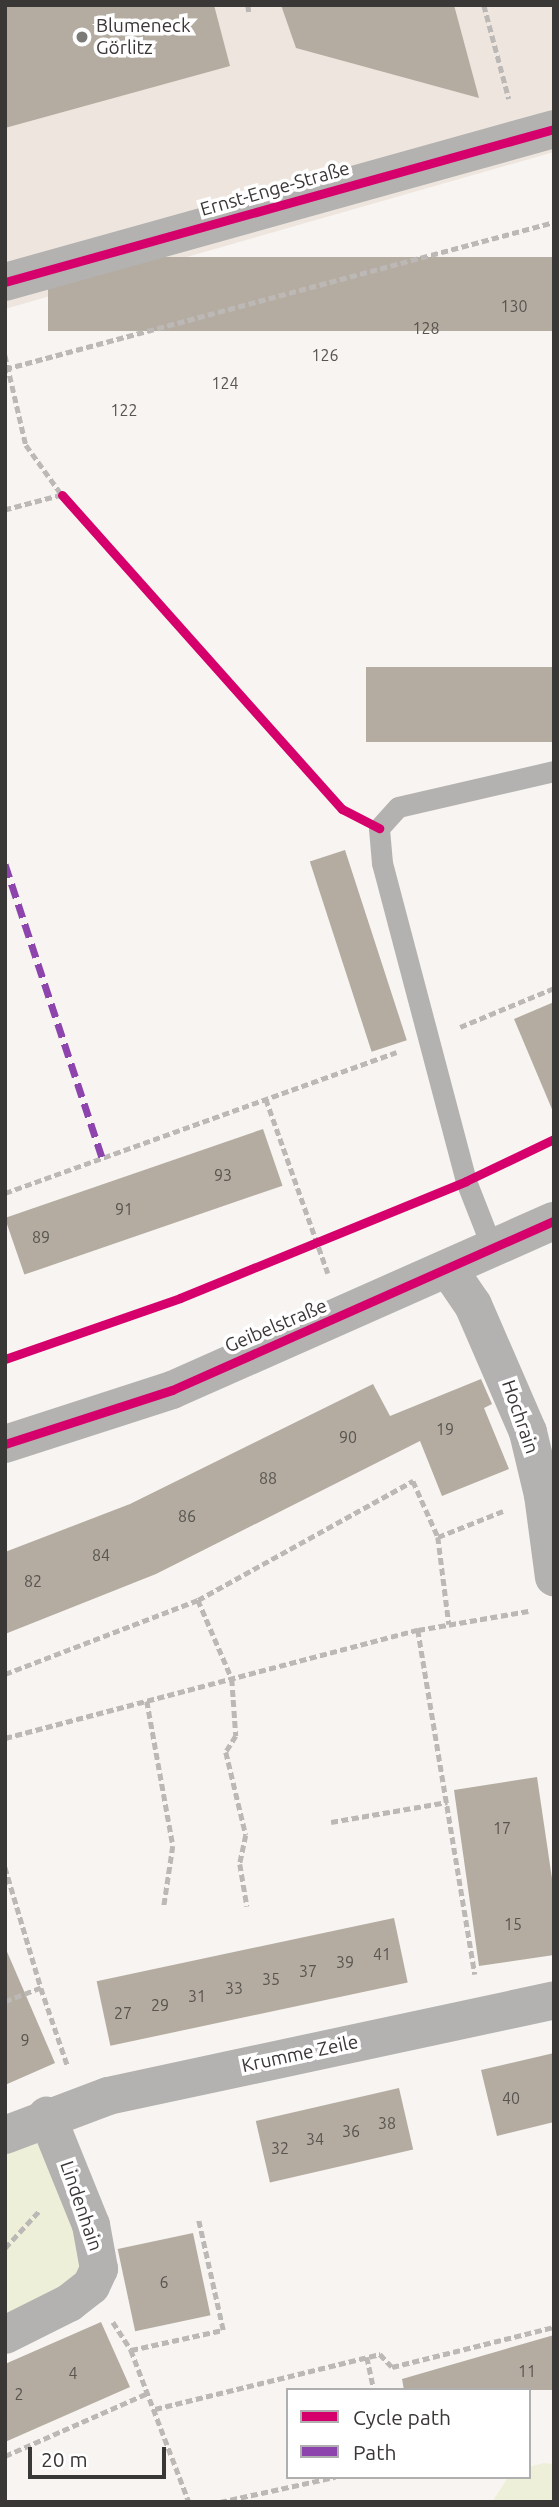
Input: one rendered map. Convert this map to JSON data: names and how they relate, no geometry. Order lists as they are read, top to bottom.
{
  "streets": {
    "street": [
      "Ernst-Enge-Straße",
      "Geibelstraße",
      "Hochrain",
      "Krumme Zeile",
      "Lindenhain"
    ]
  },
  "crossings": [
    ["Geibelstraße", "Hochrain"],
    ["Krumme Zeile", "Lindenhain"]
  ],
  "places": ["Blumeneck Görlitz"],
  "house_numbers": [
    "130",
    "128",
    "126",
    "124",
    "122",
    "93",
    "91",
    "89",
    "19",
    "90",
    "88",
    "86",
    "84",
    "82",
    "17",
    "15",
    "41",
    "39",
    "37",
    "35",
    "33",
    "31",
    "29",
    "27",
    "9",
    "40",
    "38",
    "36",
    "34",
    "32",
    "6",
    "11",
    "4",
    "2"
  ],
  "legend": ["Cycle path", "Path"],
  "scale_bar": "20 m"
}
